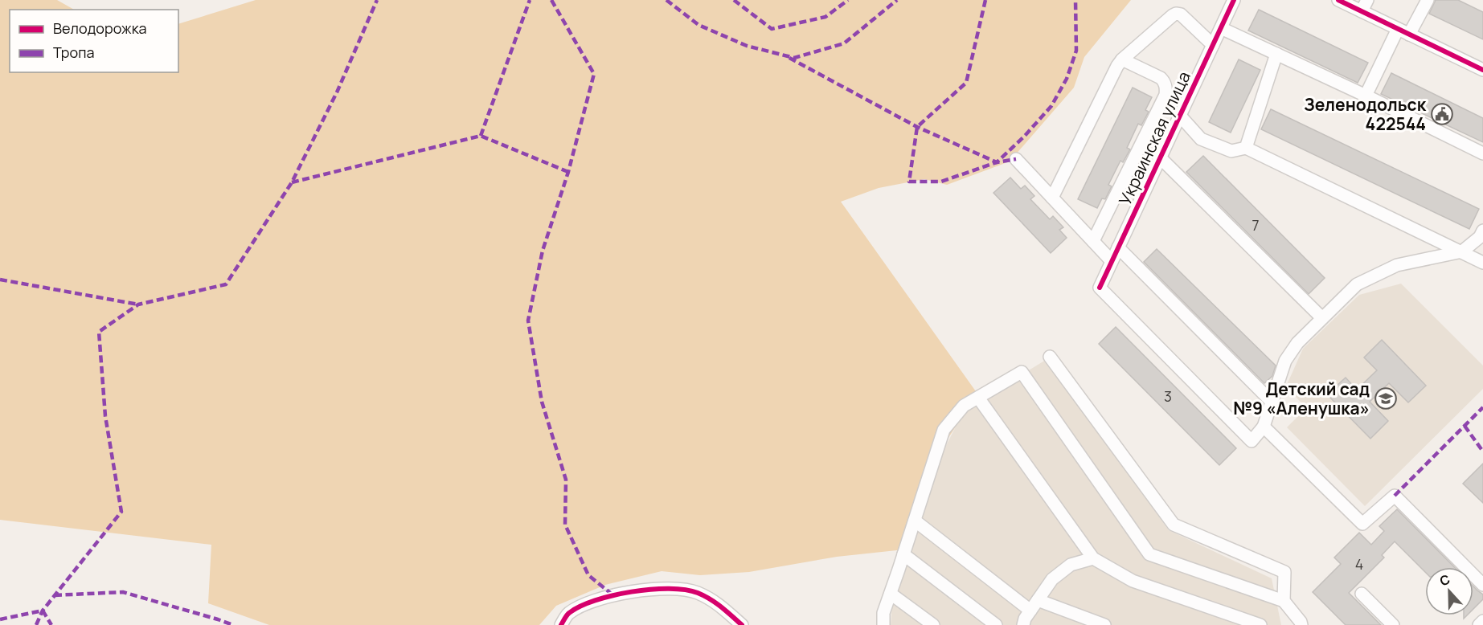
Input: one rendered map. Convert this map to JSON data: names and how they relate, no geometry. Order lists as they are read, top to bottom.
{
  "streets": {
    "street": ["Украинская улица"]
  },
  "places": {
    "public building": ["Зеленодольск 422544"],
    "school or university": ["Детский сад №9 «Аленушка»"]
  },
  "house_numbers": ["7", "3", "4"],
  "legend": ["Велодорожка", "Тропа"],
  "north": "top"
}
